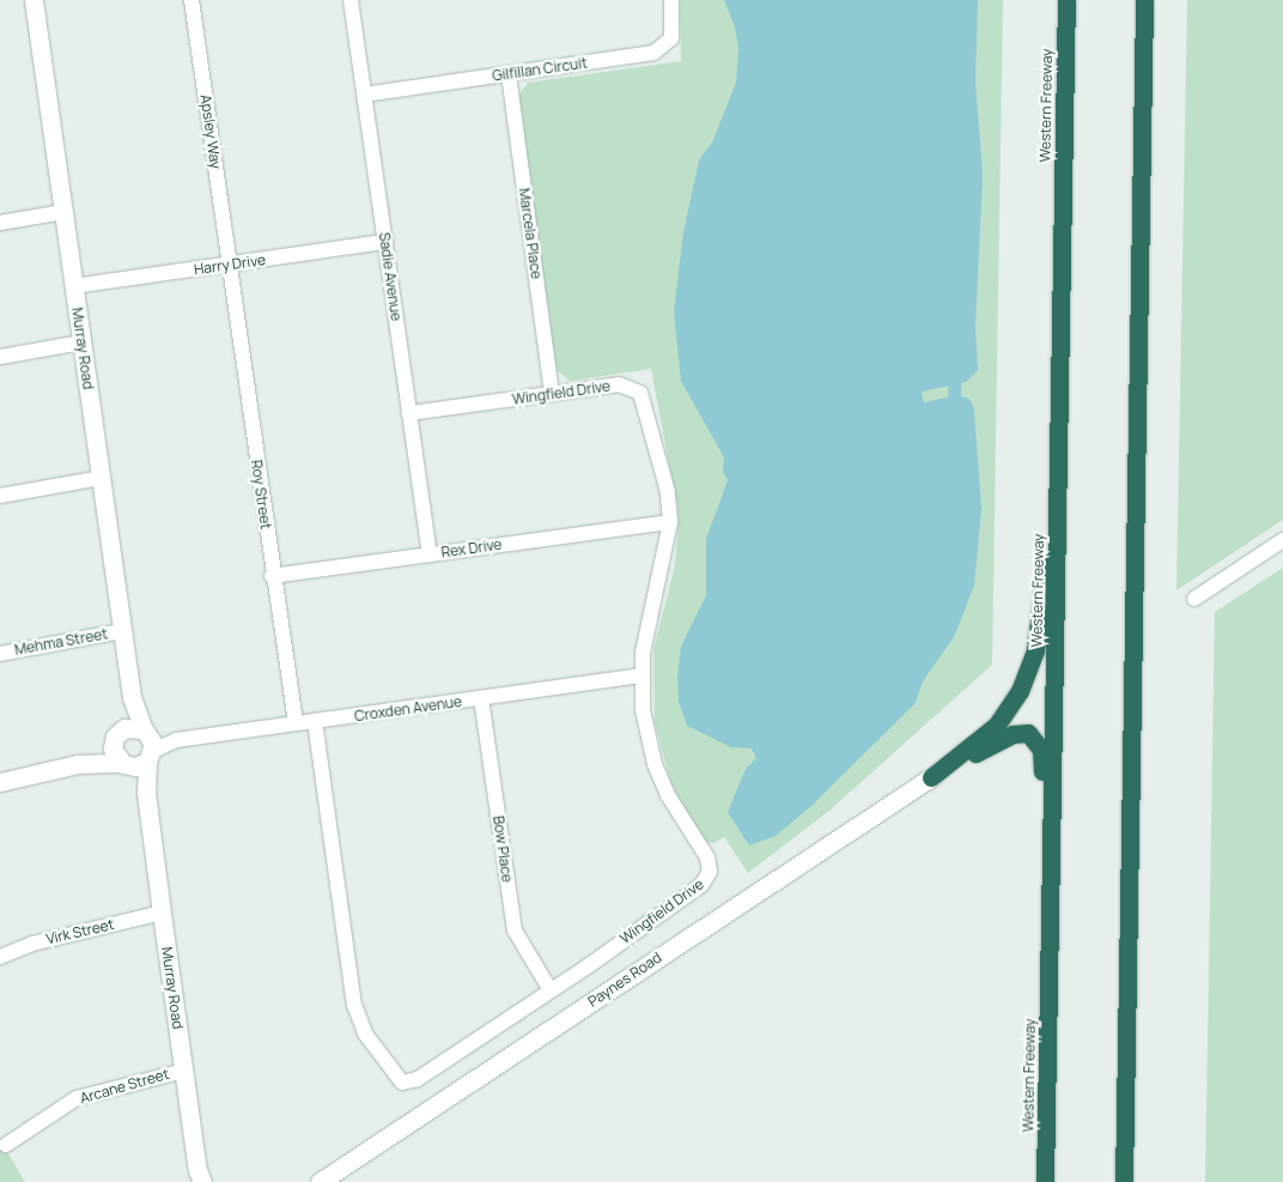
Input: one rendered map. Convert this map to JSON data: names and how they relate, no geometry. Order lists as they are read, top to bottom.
{
  "streets": {
    "highway": ["Western Freeway"],
    "street": [
      "Gilfillan Circuit",
      "Apsley Way",
      "Marcela Place",
      "Harry Drive",
      "Sadie Avenue",
      "Murray Road",
      "Wingfield Drive",
      "Roy Street",
      "Rex Drive",
      "Mehma Street",
      "Croxden Avenue",
      "Bow Place",
      "Virk Street",
      "Paynes Road",
      "Arcane Street"
    ]
  },
  "crossings": [
    ["Gilfillan Circuit", "Marcela Place"],
    ["Gilfillan Circuit", "Sadie Avenue"],
    ["Apsley Way", "Harry Drive"],
    ["Apsley Way", "Roy Street"],
    ["Marcela Place", "Wingfield Drive"],
    ["Harry Drive", "Sadie Avenue"],
    ["Harry Drive", "Murray Road"],
    ["Harry Drive", "Roy Street"],
    ["Sadie Avenue", "Wingfield Drive"],
    ["Sadie Avenue", "Rex Drive"],
    ["Murray Road", "Mehma Street"],
    ["Murray Road", "Croxden Avenue"],
    ["Murray Road", "Virk Street"],
    ["Murray Road", "Arcane Street"],
    ["Wingfield Drive", "Rex Drive"],
    ["Wingfield Drive", "Croxden Avenue"],
    ["Wingfield Drive", "Bow Place"],
    ["Roy Street", "Rex Drive"],
    ["Roy Street", "Croxden Avenue"],
    ["Croxden Avenue", "Bow Place"]
  ]
}
